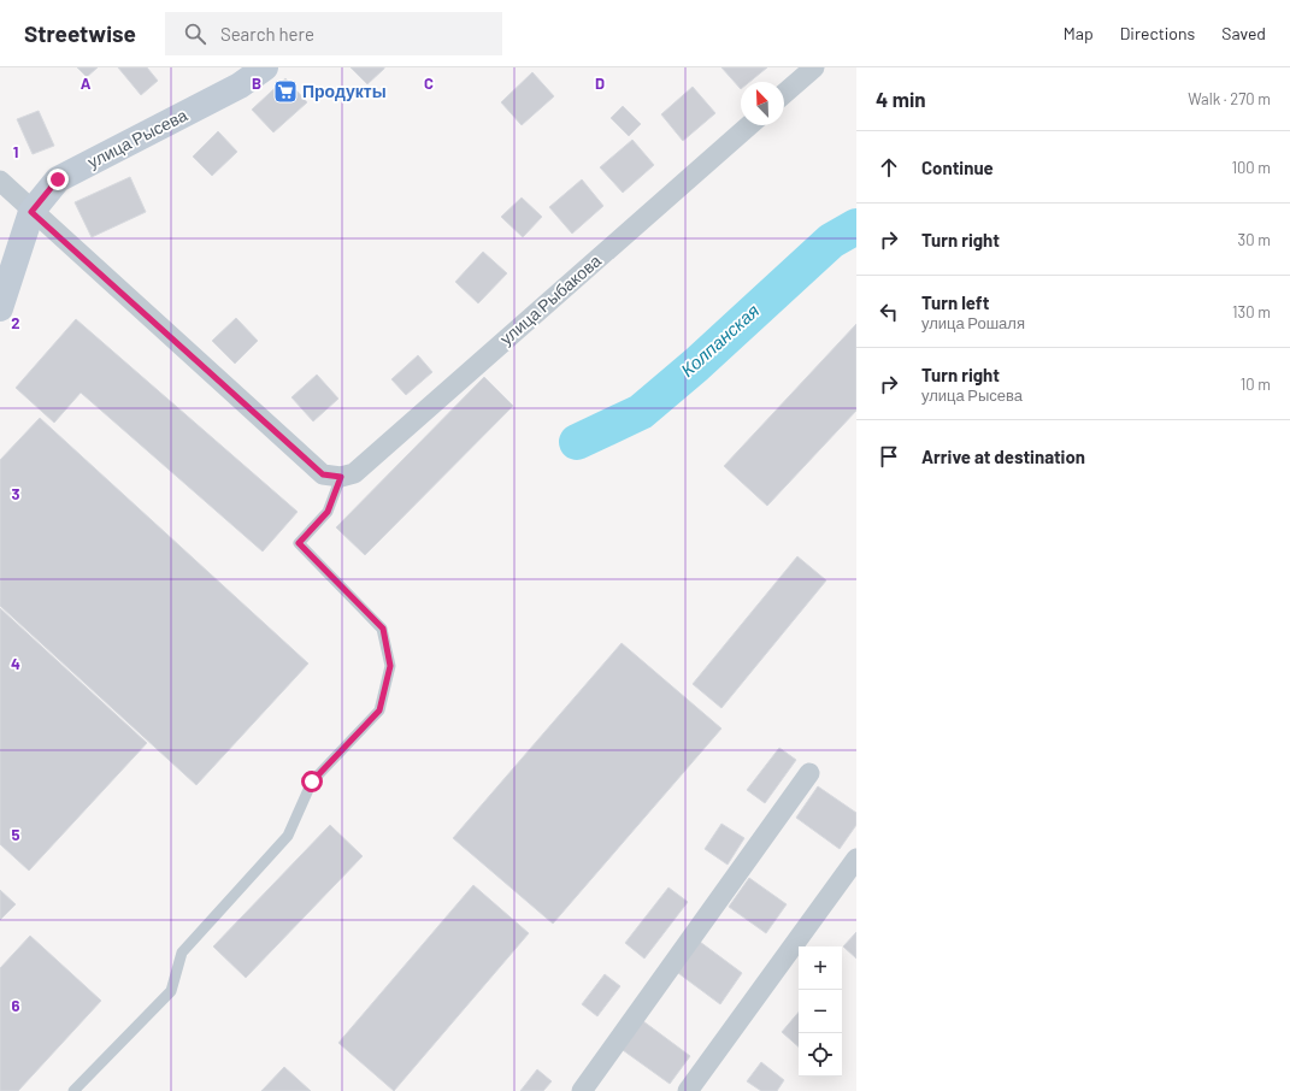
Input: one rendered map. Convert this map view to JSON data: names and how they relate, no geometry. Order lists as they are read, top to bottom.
{
  "streets": {
    "main road": ["улица Рысева"],
    "street": ["улица Рыбакова"]
  },
  "water": ["Колпанская"],
  "places": {
    "supermarket": ["Продукты"]
  },
  "north": "top left",
  "page": {
    "header": "Streetwise",
    "search": "Search here",
    "nav": ["Map", "Directions", "Saved"],
    "heading": ["4 min", "Walk · 270 m"],
    "list": [
      ["Continue", "100 m"],
      ["Turn right", "30 m"],
      ["Turn left", "улица Рошаля", "130 m"],
      ["Turn right", "улица Рысева", "10 m"],
      "Arrive at destination"
    ],
    "map_buttons": ["+", "−"]
  },
  "grid": {
    "columns": [
      "A",
      "B",
      "C",
      "D"
    ],
    "rows": [
      "1",
      "2",
      "3",
      "4",
      "5",
      "6"
    ]
  }
}
